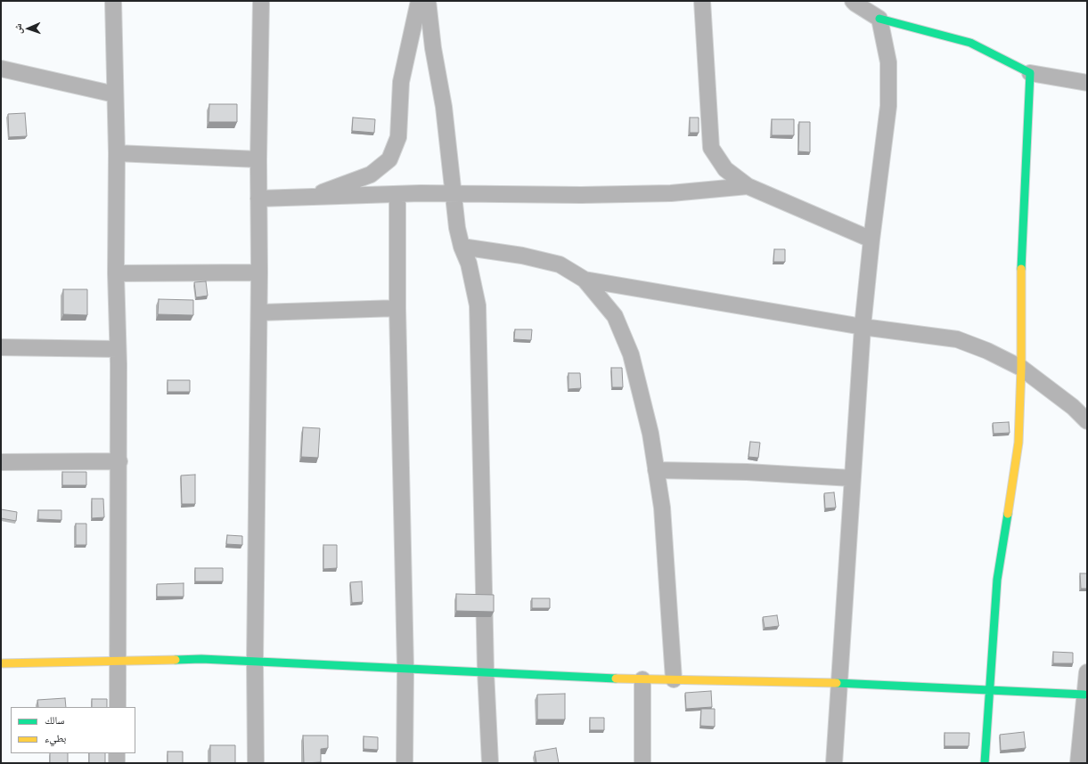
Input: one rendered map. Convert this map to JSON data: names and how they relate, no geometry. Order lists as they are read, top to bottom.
{
  "legend": ["سالك", "بطيء"],
  "north": "left"
}
